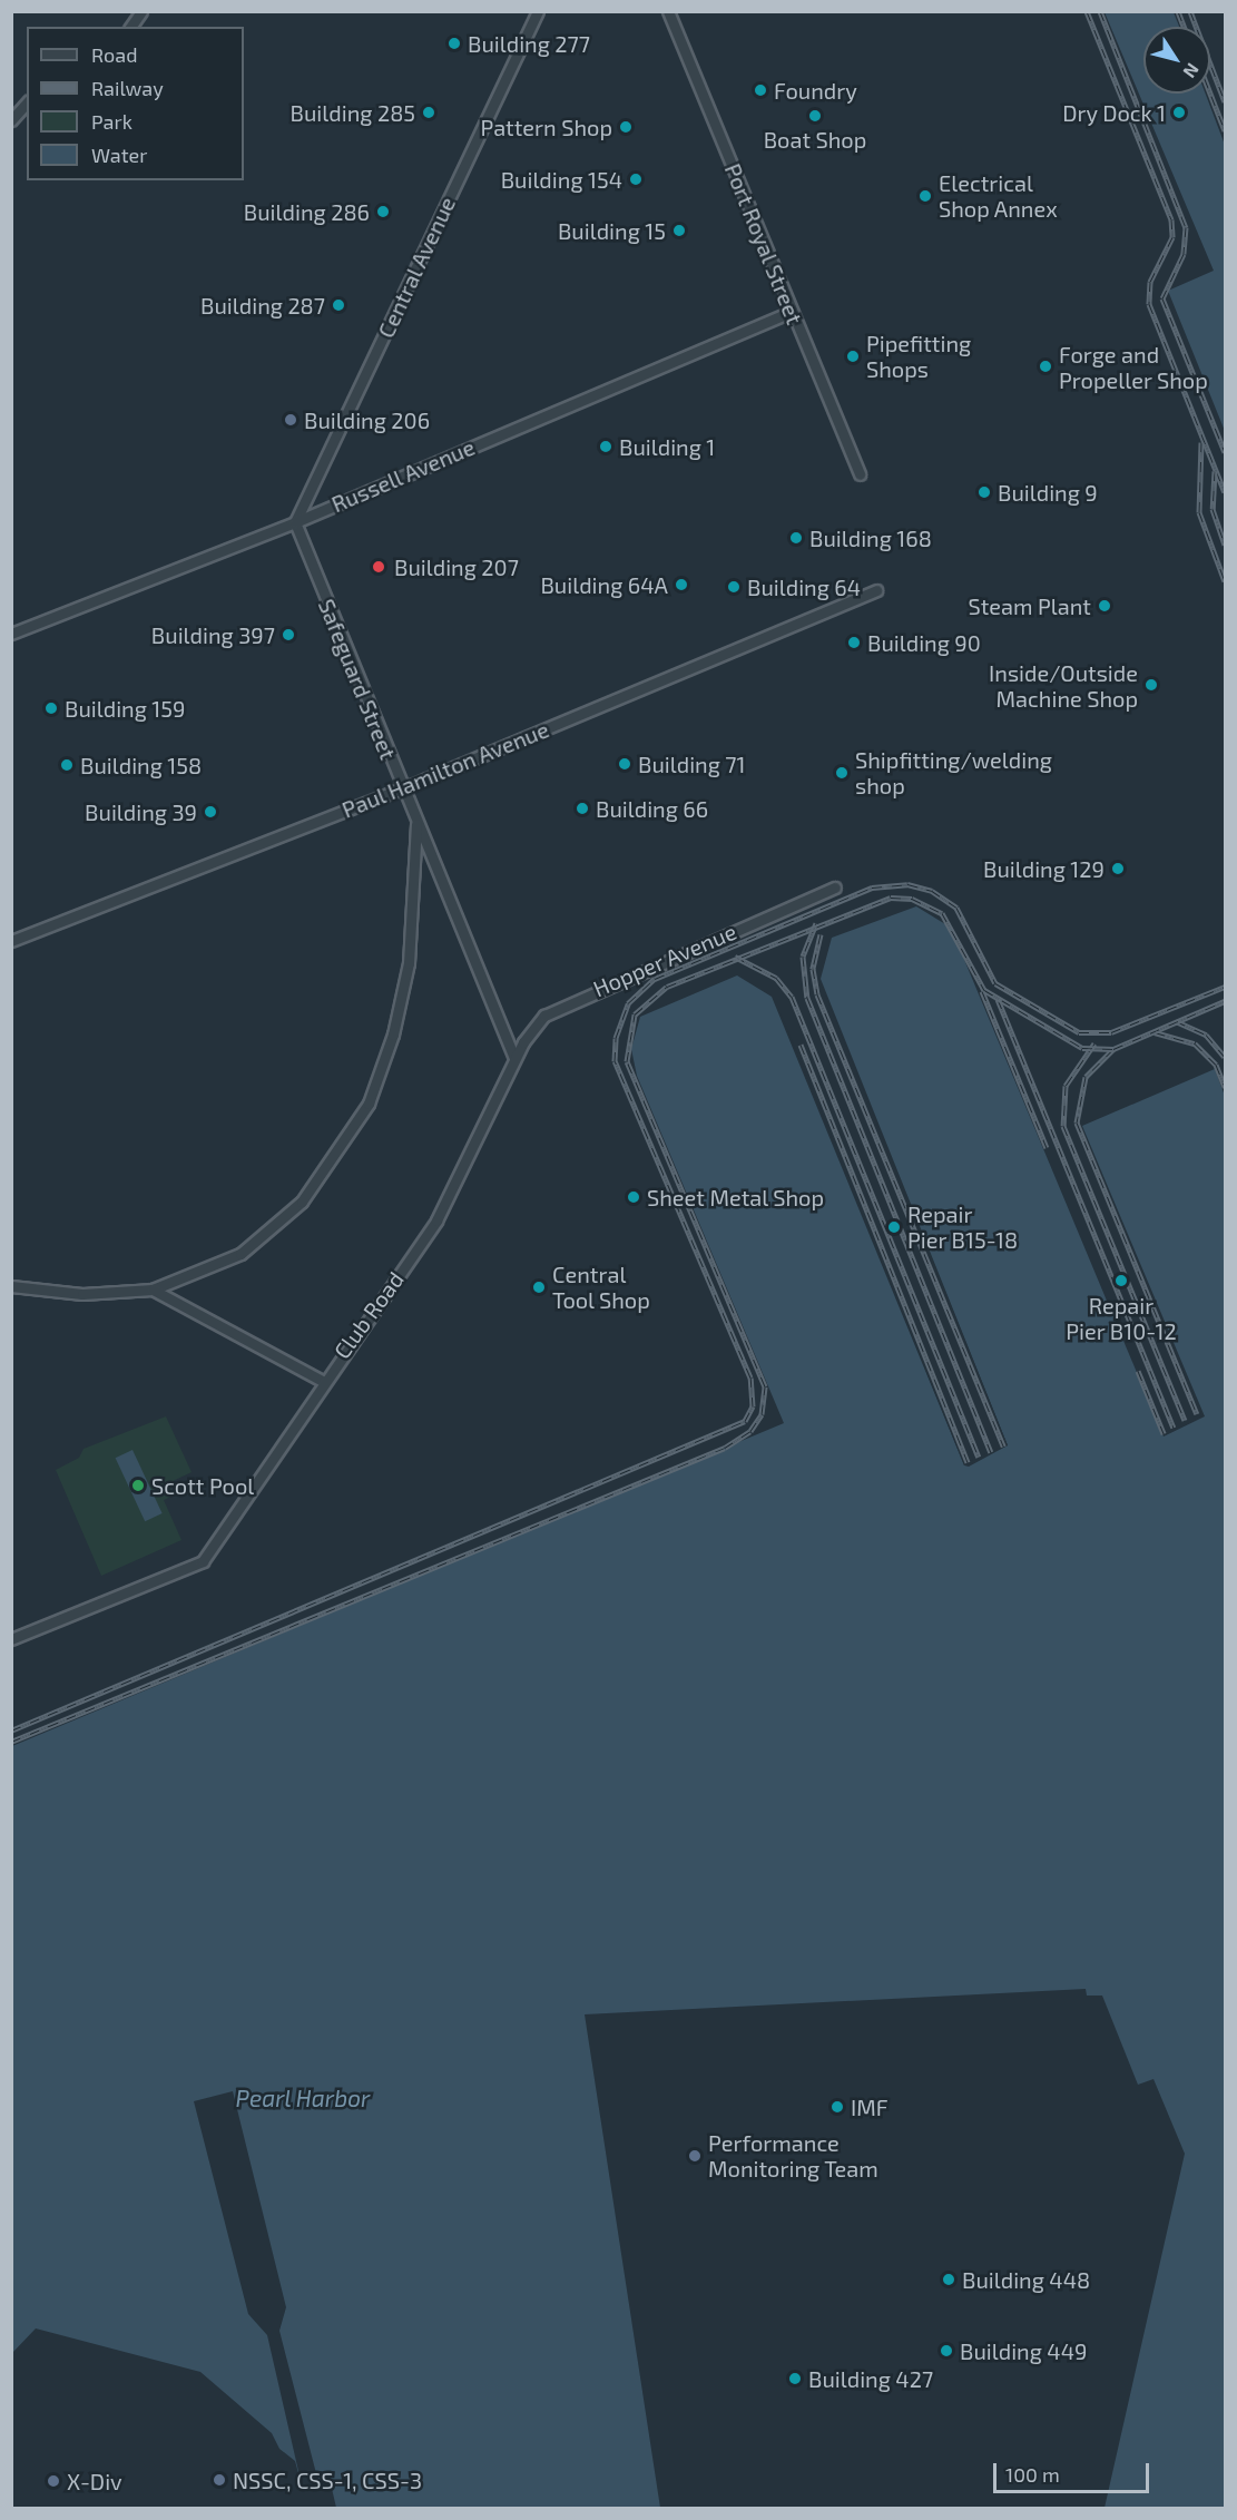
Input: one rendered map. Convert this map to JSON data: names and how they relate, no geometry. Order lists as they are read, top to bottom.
{
  "streets": {
    "street": [
      "Port Royal Street",
      "Central Avenue",
      "Russell Avenue",
      "Safeguard Street",
      "Paul Hamilton Avenue",
      "Hopper Avenue",
      "Club Road"
    ]
  },
  "crossings": [
    ["Port Royal Street", "Russell Avenue"],
    ["Central Avenue", "Russell Avenue"],
    ["Central Avenue", "Safeguard Street"],
    ["Russell Avenue", "Safeguard Street"],
    ["Safeguard Street", "Paul Hamilton Avenue"],
    ["Safeguard Street", "Hopper Avenue"],
    ["Safeguard Street", "Club Road"],
    ["Hopper Avenue", "Club Road"]
  ],
  "water": ["Pearl Harbor"],
  "places": [
    "Building 277",
    "Foundry",
    "Building 285",
    "Dry Dock 1",
    "Boat Shop",
    "Pattern Shop",
    "Building 154",
    "Electrical Shop Annex",
    "Building 286",
    "Building 15",
    "Building 287",
    "Pipefitting Shops",
    "Forge and Propeller Shop",
    "Building 206",
    "Building 1",
    "Building 9",
    "Building 168",
    "Building 207",
    "Building 64A",
    "Building 64",
    "Steam Plant",
    "Building 397",
    "Building 90",
    "Inside/Outside Machine Shop",
    "Building 159",
    "Building 71",
    "Building 158",
    "Shipfitting/welding shop",
    "Building 66",
    "Building 39",
    "Building 129",
    "Sheet Metal Shop",
    "Repair Pier B15-18",
    "Repair Pier B10-12",
    "Central Tool Shop",
    "Scott Pool",
    "IMF",
    "Performance Monitoring Team",
    "Building 448",
    "Building 449",
    "Building 427",
    "NSSC, CSS-1, CSS-3",
    "X-Div"
  ],
  "legend": [
    "Road",
    "Railway",
    "Park",
    "Water"
  ],
  "scale_bar": "100 m",
  "north": "bottom right"
}
